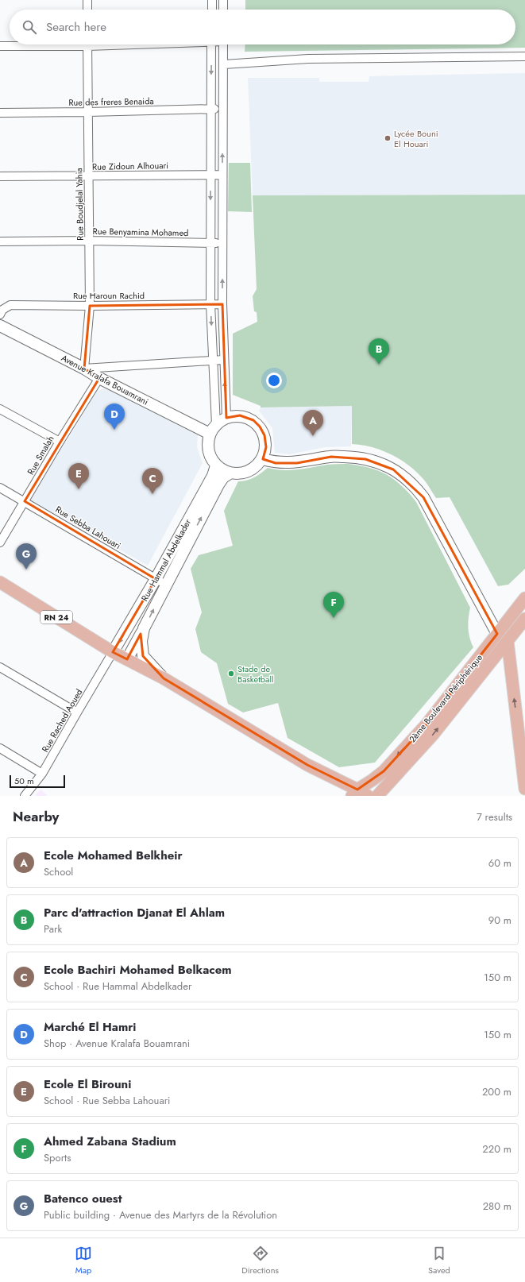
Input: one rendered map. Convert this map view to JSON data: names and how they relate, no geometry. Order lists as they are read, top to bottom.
{
  "streets": {
    "main road": ["RN 24", "2ème Boulevard Périphérique"],
    "street": [
      "Rue des freres Benaida",
      "Rue Zidoun Alhouari",
      "Rue Boudjelal Yahia",
      "Rue Benyamina Mohamed",
      "Rue Haroun Rachid",
      "Avenue Kralafa Bouamrani",
      "Rue Smalah",
      "Rue Sebba Lahouari",
      "Rue Hammal Abdelkader",
      "Rue Rached Aoued"
    ]
  },
  "crossings": [
    ["Rue des freres Benaida", "Rue Boudjelal Yahia"],
    ["Rue Zidoun Alhouari", "Rue Boudjelal Yahia"],
    ["Rue Boudjelal Yahia", "Rue Benyamina Mohamed"],
    ["Rue Boudjelal Yahia", "Rue Haroun Rachid"],
    ["Rue Boudjelal Yahia", "Avenue Kralafa Bouamrani"],
    ["Avenue Kralafa Bouamrani", "Rue Smalah"],
    ["Avenue Kralafa Bouamrani", "Rue Hammal Abdelkader"],
    ["Rue Smalah", "Rue Sebba Lahouari"],
    ["Rue Sebba Lahouari", "Rue Hammal Abdelkader"],
    ["Rue Hammal Abdelkader", "RN 24"],
    ["Rue Hammal Abdelkader", "Rue Rached Aoued"],
    ["RN 24", "Rue Rached Aoued"]
  ],
  "places": ["Lycée Bouni El Houari", "Stade de Basketball"],
  "scale_bar": "50 m",
  "page": {
    "search": "Search here",
    "pins": [
      "B",
      "D",
      "A",
      "E",
      "C",
      "G",
      "F"
    ],
    "scale": "50 m",
    "heading": ["Nearby", "7 results"],
    "list": [
      {
        "mark": "A",
        "name": "Ecole Mohamed Belkheir",
        "note": "School",
        "value": "60 m"
      },
      {
        "mark": "B",
        "name": "Parc d'attraction Djanat El Ahlam",
        "note": "Park",
        "value": "90 m"
      },
      {
        "mark": "C",
        "name": "Ecole Bachiri Mohamed Belkacem",
        "note": "School · Rue Hammal Abdelkader",
        "value": "150 m"
      },
      {
        "mark": "D",
        "name": "Marché El Hamri",
        "note": "Shop · Avenue Kralafa Bouamrani",
        "value": "150 m"
      },
      {
        "mark": "E",
        "name": "Ecole El Birouni",
        "note": "School · Rue Sebba Lahouari",
        "value": "200 m"
      },
      {
        "mark": "F",
        "name": "Ahmed Zabana Stadium",
        "note": "Sports",
        "value": "220 m"
      },
      {
        "mark": "G",
        "name": "Batenco ouest",
        "note": "Public building · Avenue des Martyrs de la Révolution",
        "value": "280 m"
      }
    ],
    "nav": ["Map", "Directions", "Saved"]
  }
}
